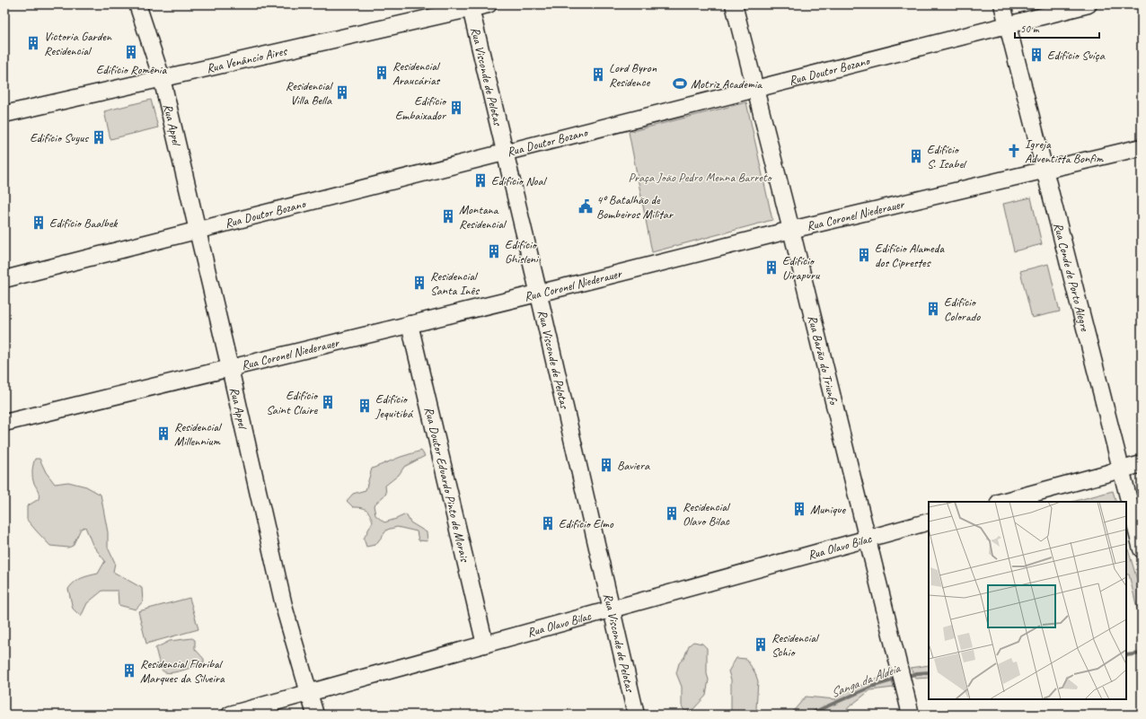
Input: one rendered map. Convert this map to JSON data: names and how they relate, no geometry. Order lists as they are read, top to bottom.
{
  "streets": {
    "street": [
      "Rua Venâncio Aires",
      "Rua Doutor Bozano",
      "Rua Visconde de Pelotas",
      "Rua Appel",
      "Rua Coronel Niederauer",
      "Rua Conde de Porto Alegre",
      "Rua Barão do Triunfo",
      "Rua Doutor Eduardo Pinto de Morais",
      "Rua Olavo Bilac"
    ]
  },
  "crossings": [
    ["Rua Venâncio Aires", "Rua Visconde de Pelotas"],
    ["Rua Venâncio Aires", "Rua Appel"],
    ["Rua Doutor Bozano", "Rua Visconde de Pelotas"],
    ["Rua Doutor Bozano", "Rua Appel"],
    ["Rua Doutor Bozano", "Rua Conde de Porto Alegre"],
    ["Rua Doutor Bozano", "Rua Barão do Triunfo"],
    ["Rua Visconde de Pelotas", "Rua Coronel Niederauer"],
    ["Rua Visconde de Pelotas", "Rua Olavo Bilac"],
    ["Rua Appel", "Rua Coronel Niederauer"],
    ["Rua Appel", "Rua Olavo Bilac"],
    ["Rua Coronel Niederauer", "Rua Conde de Porto Alegre"],
    ["Rua Coronel Niederauer", "Rua Barão do Triunfo"],
    ["Rua Coronel Niederauer", "Rua Doutor Eduardo Pinto de Morais"],
    ["Rua Barão do Triunfo", "Rua Olavo Bilac"],
    ["Rua Doutor Eduardo Pinto de Morais", "Rua Olavo Bilac"]
  ],
  "water": ["Sanga da Aldeia"],
  "parks": ["Praça João Pedro Menna Barreto"],
  "places": {
    "building": [
      "Victoria Garden Residencial",
      "Edifício Romênia",
      "Edifício Suíça",
      "Residencial Araucárias",
      "Lord Byron Residence",
      "Residencial Villa Bella",
      "Edifício Embaixador",
      "Edifício Suyus",
      "Edifício S. Isabel",
      "Edifício Noal",
      "Montana Residencial",
      "Edifício Baalbek",
      "Edifício Ghisleni",
      "Edifício Alameda dos Ciprestes",
      "Edifício Uirapuru",
      "Residencial Santa Inês",
      "Edifício Colorado",
      "Edifício Saint Claire",
      "Edifício Jequitibá",
      "Residencial Millennium",
      "Baviera",
      "Munique",
      "Residencial Olavo Bilac",
      "Edifício Elmo",
      "Residencial Schio",
      "Residencial Floribal Marques da Silveira"
    ],
    "sports": ["Motriz Academia"],
    "church": ["Igreja Adventista Bonfim"],
    "public building": ["4º Batalhão de Bombeiros Militar"]
  },
  "scale_bar": "50 m"
}
